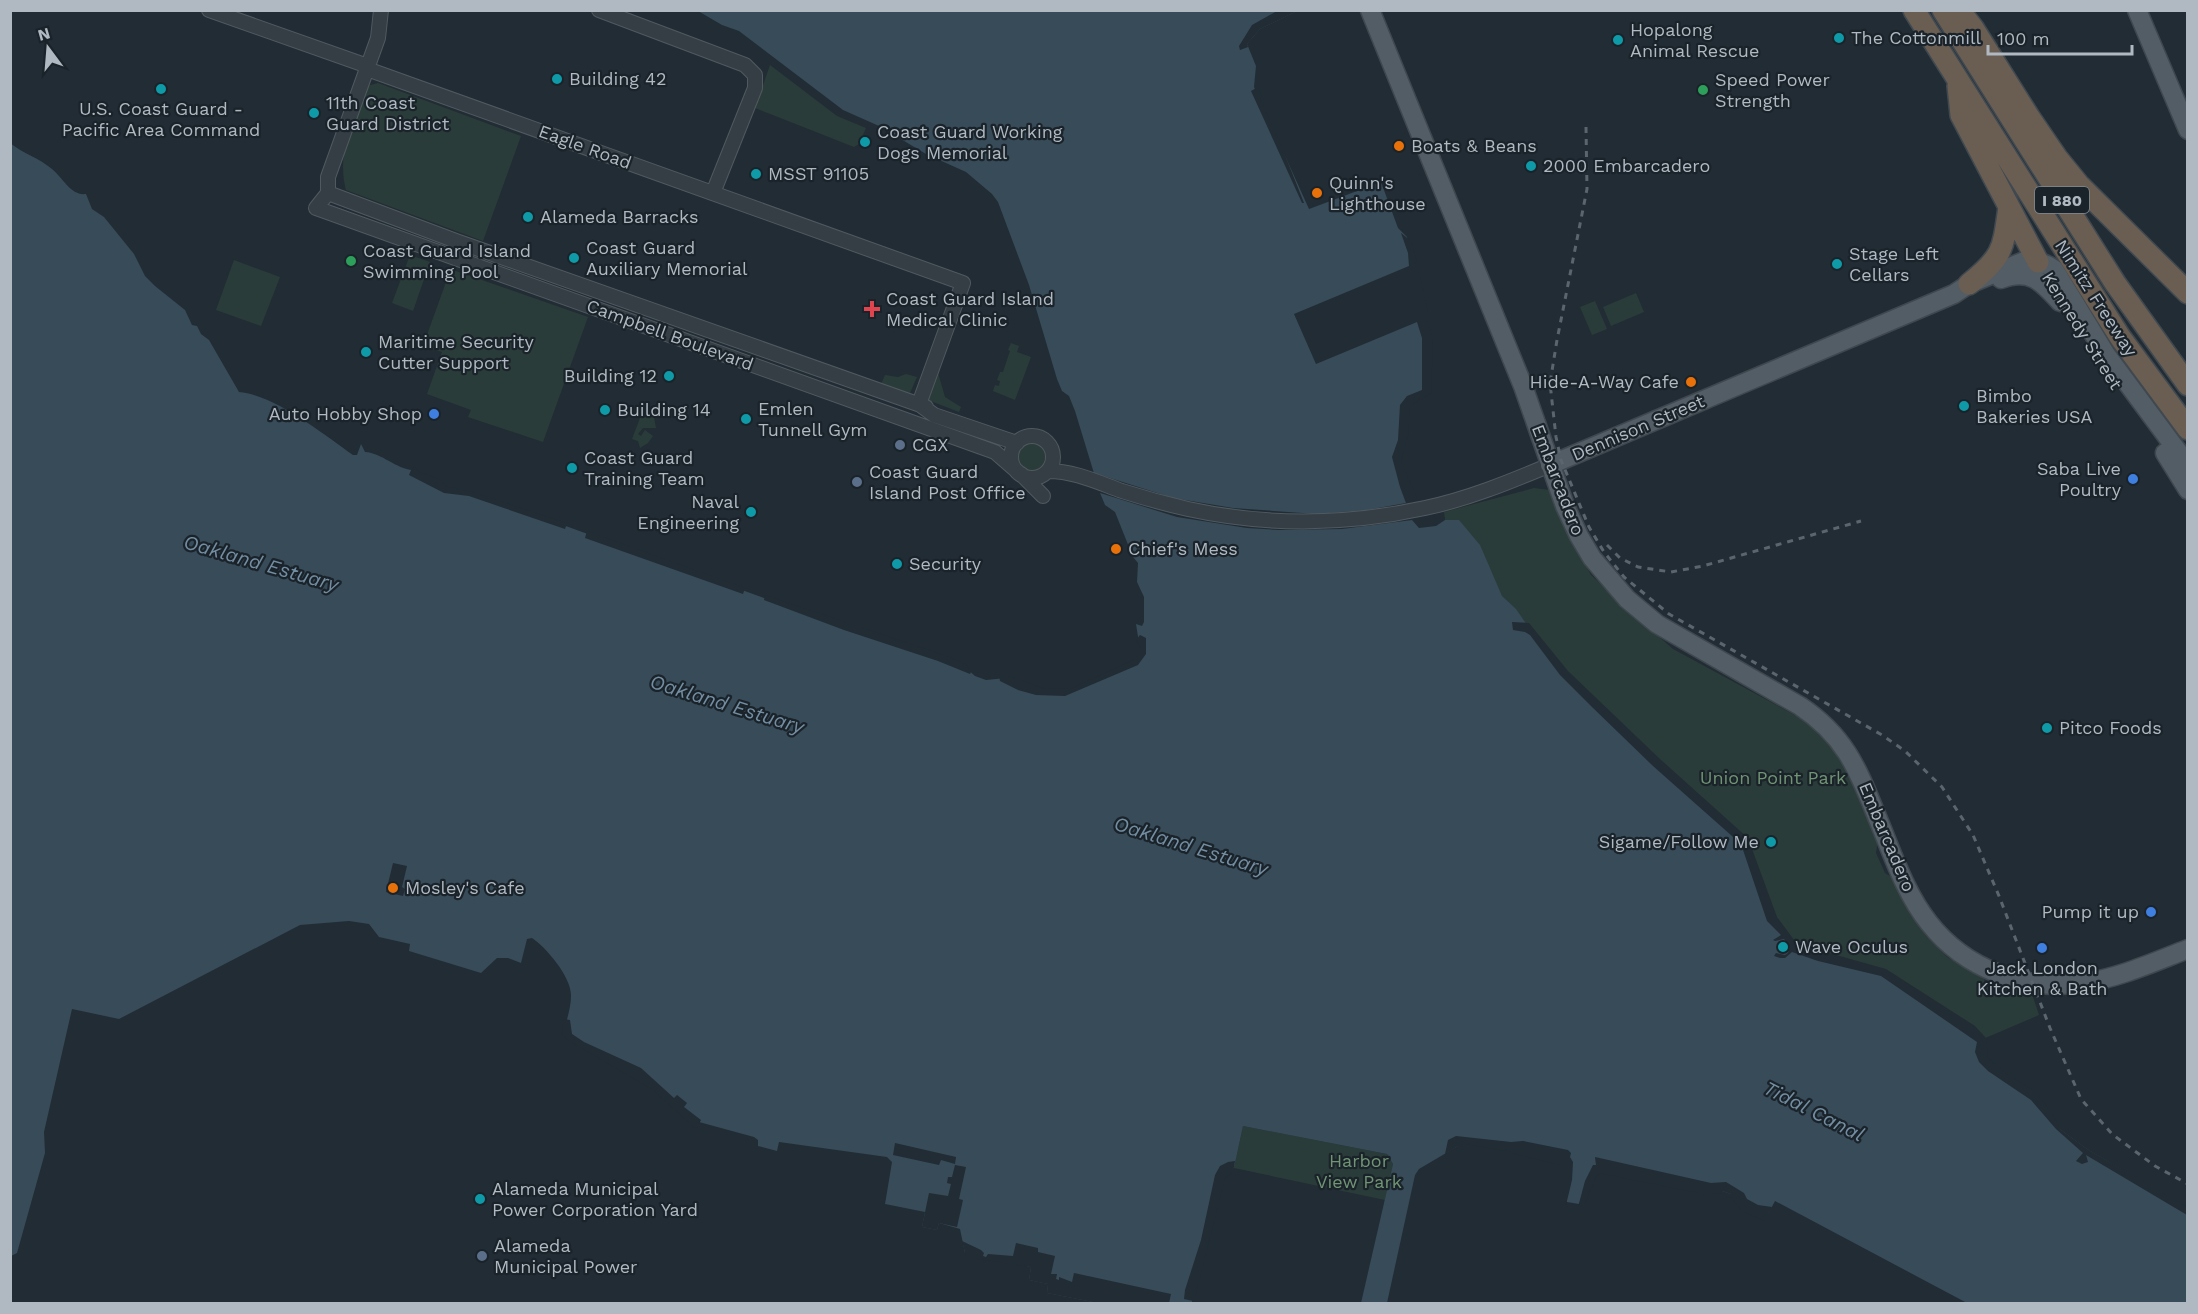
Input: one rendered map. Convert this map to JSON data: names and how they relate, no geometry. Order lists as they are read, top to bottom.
{
  "streets": {
    "highway": ["I 880", "Nimitz Freeway"],
    "main road": ["Kennedy Street", "Dennison Street", "Embarcadero"],
    "street": ["Eagle Road", "Campbell Boulevard"]
  },
  "crossings": [
    ["Eagle Road", "Campbell Boulevard"],
    ["Kennedy Street", "Dennison Street"],
    ["Campbell Boulevard", "Dennison Street"],
    ["Dennison Street", "Embarcadero"]
  ],
  "water": ["Oakland Estuary", "Tidal Canal"],
  "parks": ["Union Point Park", "Harbor View Park"],
  "places": {
    "other": [
      "The Cottonmill",
      "Hopalong Animal Rescue",
      "Building 42",
      "U.S. Coast Guard - Pacific Area Command",
      "Speed Power Strength",
      "11th Coast Guard District",
      "Coast Guard Working Dogs Memorial",
      "Boats & Beans",
      "2000 Embarcadero",
      "MSST 91105",
      "Quinn's Lighthouse",
      "Alameda Barracks",
      "Coast Guard Auxiliary Memorial",
      "Coast Guard Island Swimming Pool",
      "Stage Left Cellars",
      "Maritime Security Cutter Support",
      "Building 12",
      "Hide-A-Way Cafe",
      "Bimbo Bakeries USA",
      "Building 14",
      "Auto Hobby Shop",
      "Emlen Tunnell Gym",
      "CGX",
      "Coast Guard Training Team",
      "Saba Live Poultry",
      "Coast Guard Island Post Office",
      "Naval Engineering",
      "Chief's Mess",
      "Security",
      "Pitco Foods",
      "Sigame/Follow Me",
      "Mosley's Cafe",
      "Pump it up",
      "Wave Oculus",
      "Jack London Kitchen & Bath",
      "Alameda Municipal Power Corporation Yard",
      "Alameda Municipal Power"
    ],
    "health": ["Coast Guard Island Medical Clinic"]
  },
  "scale_bar": "100 m",
  "north": "top"
}
